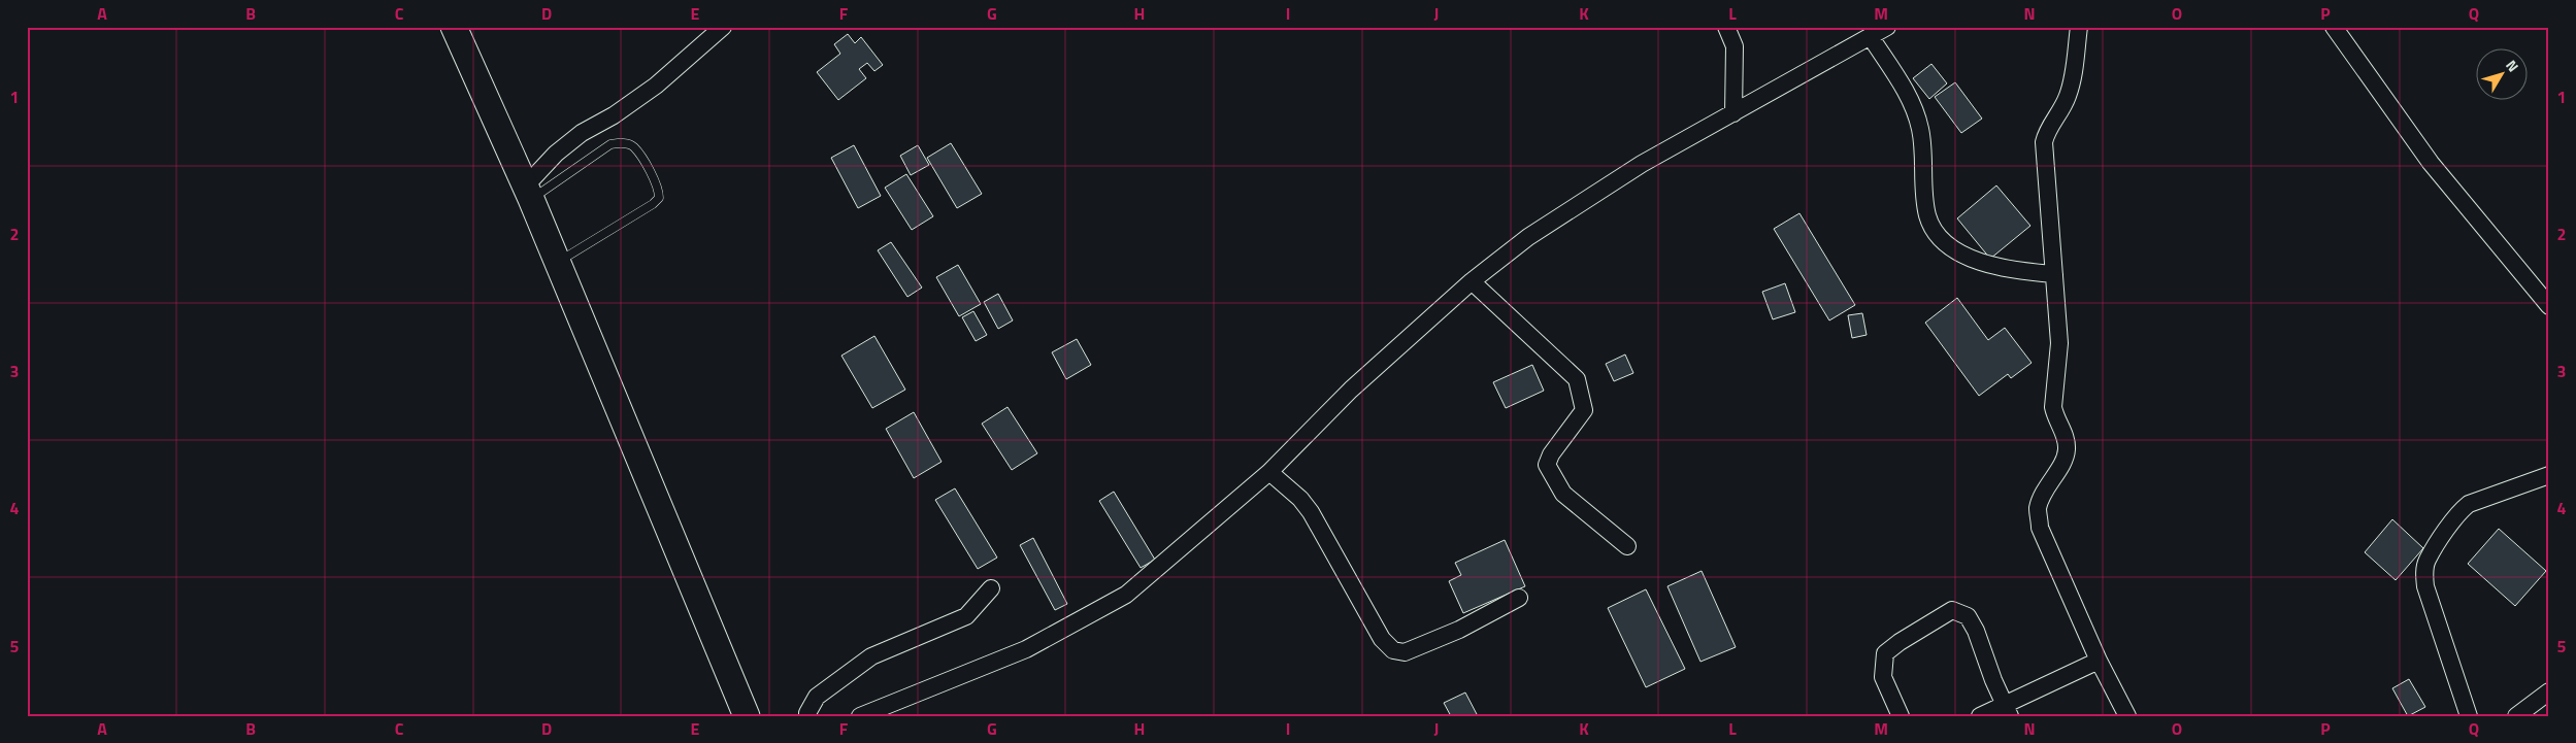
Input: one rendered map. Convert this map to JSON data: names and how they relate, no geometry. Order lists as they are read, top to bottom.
{
  "north": "top right",
  "grid": {
    "columns": [
      "A",
      "B",
      "C",
      "D",
      "E",
      "F",
      "G",
      "H",
      "I",
      "J",
      "K",
      "L",
      "M",
      "N",
      "O",
      "P",
      "Q"
    ],
    "rows": [
      "1",
      "2",
      "3",
      "4",
      "5"
    ]
  }
}
